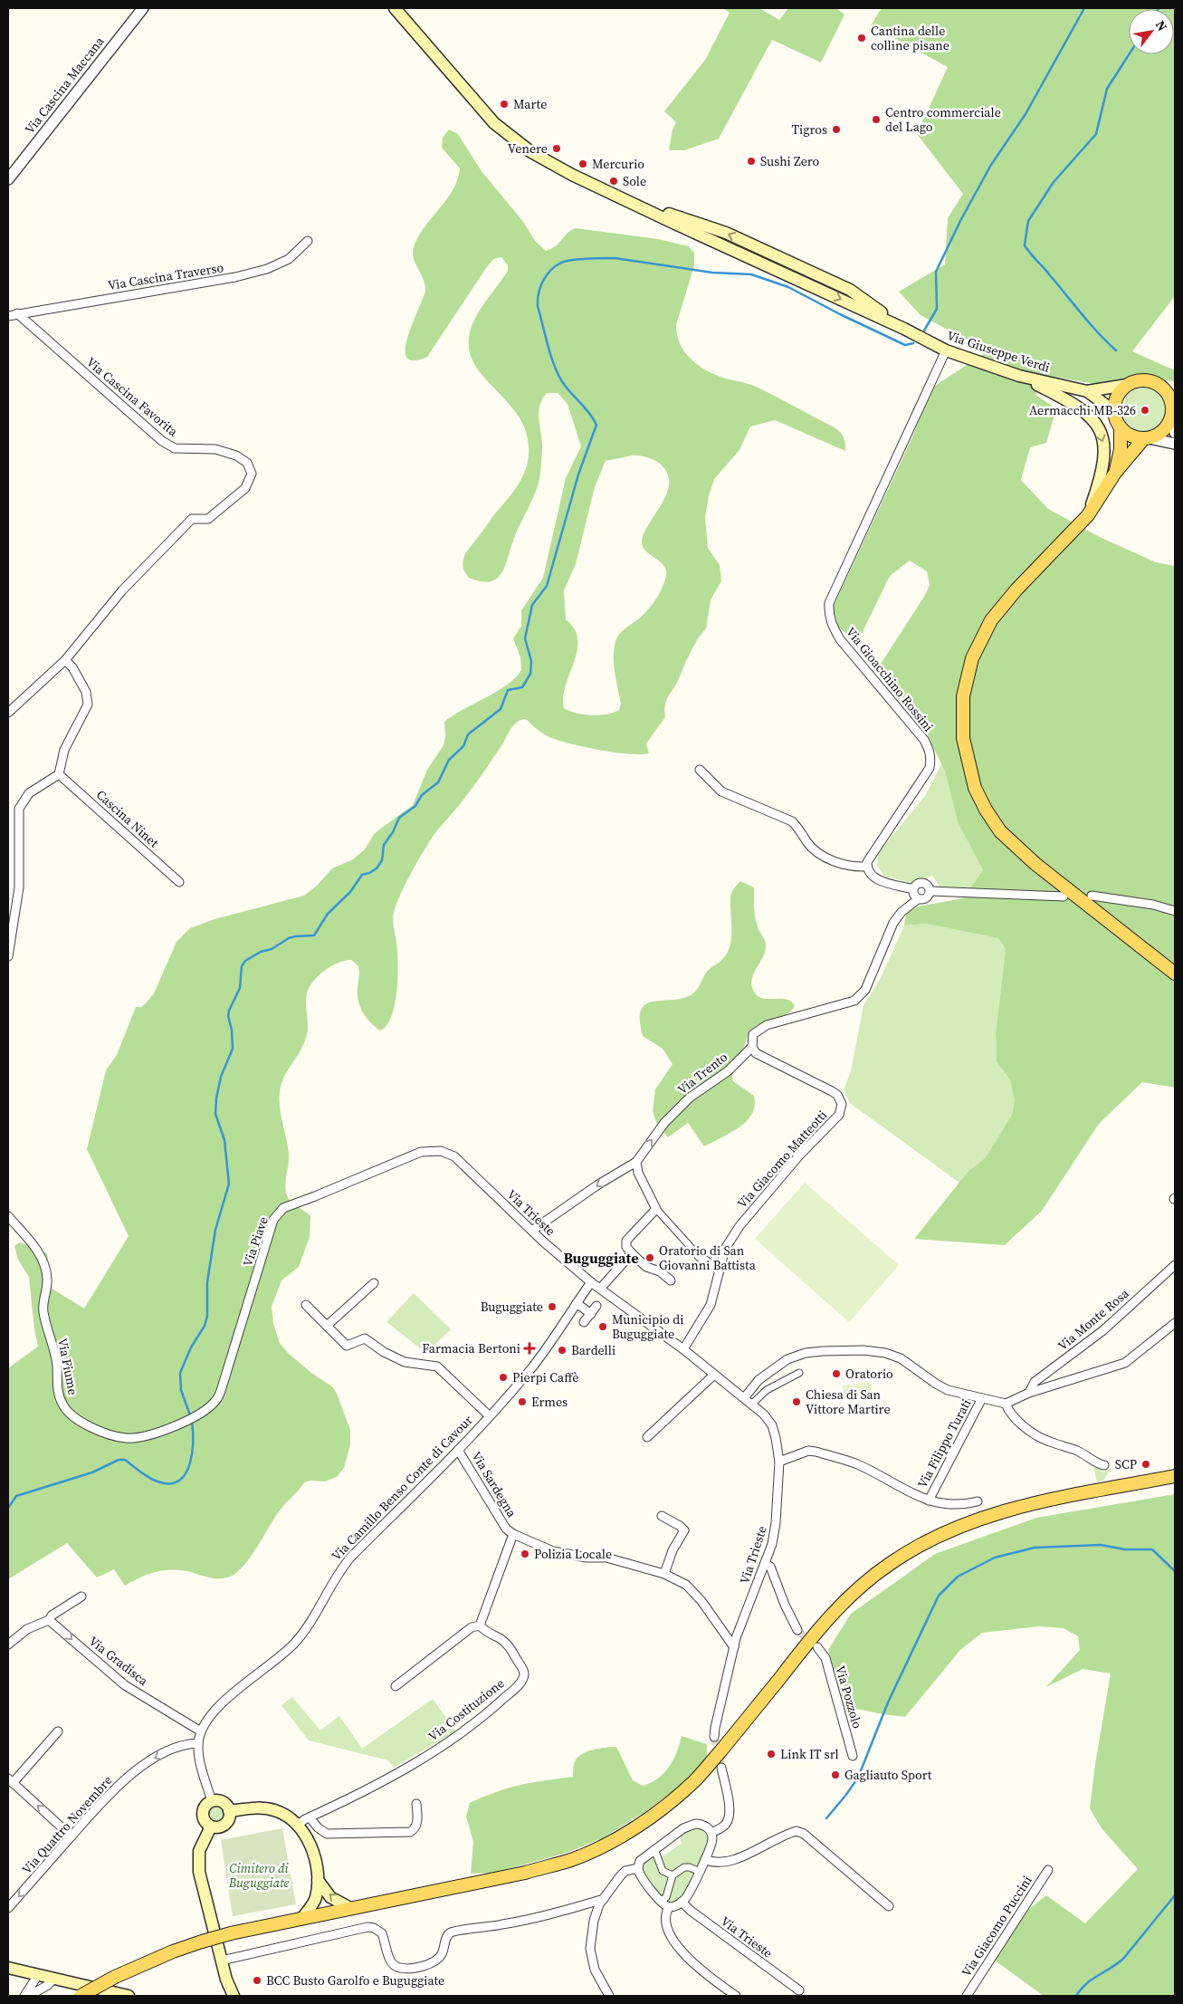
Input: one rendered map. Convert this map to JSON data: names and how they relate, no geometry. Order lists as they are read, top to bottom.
{
  "streets": {
    "main road": ["Via Giuseppe Verdi"],
    "street": [
      "Via Cascina Maccana",
      "Via Cascina Traverso",
      "Via Cascina Favorita",
      "Via Gioacchino Rossini",
      "Cascina Ninet",
      "Via Trento",
      "Via Giacomo Matteotti",
      "Via Trieste",
      "Via Piave",
      "Via Monte Rosa",
      "Via Fiume",
      "Via Filippo Turati",
      "Via Sardegna",
      "Via Camillo Benso Conte di Cavour",
      "Via Gradisca",
      "Via Pozzolo",
      "Via Costituzione",
      "Via Quattro Novembre",
      "Via Giacomo Puccini"
    ]
  },
  "crossings": [
    ["Via Cascina Traverso", "Via Cascina Favorita"],
    ["Via Giuseppe Verdi", "Via Gioacchino Rossini"],
    ["Via Trento", "Via Giacomo Matteotti"],
    ["Via Trento", "Via Trieste"],
    ["Via Giacomo Matteotti", "Via Trieste"],
    ["Via Trieste", "Via Piave"],
    ["Via Trieste", "Via Sardegna"],
    ["Via Trieste", "Via Camillo Benso Conte di Cavour"],
    ["Via Piave", "Via Fiume"],
    ["Via Sardegna", "Via Camillo Benso Conte di Cavour"],
    ["Via Camillo Benso Conte di Cavour", "Via Gradisca"],
    ["Via Camillo Benso Conte di Cavour", "Via Quattro Novembre"]
  ],
  "one_way": ["Via Gradisca", "Via Quattro Novembre"],
  "districts": ["Buguggiate"],
  "parks": ["Cimitero di Buguggiate"],
  "places": {
    "other": [
      "Cantina delle colline pisane",
      "Marte",
      "Centro commerciale del Lago",
      "Tigros",
      "Venere",
      "Sushi Zero",
      "Mercurio",
      "Sole",
      "Aermacchi MB-326",
      "Oratorio di San Giovanni Battista",
      "Buguggiate",
      "Municipio di Buguggiate",
      "Bardelli",
      "Oratorio",
      "Pierpi Caffè",
      "Ermes",
      "Chiesa di San Vittore Martire",
      "SCP",
      "Polizia Locale",
      "Link IT srl",
      "Gagliauto Sport",
      "BCC Busto Garolfo e Buguggiate"
    ],
    "health": ["Farmacia Bertoni"]
  },
  "north": "top right"
}
